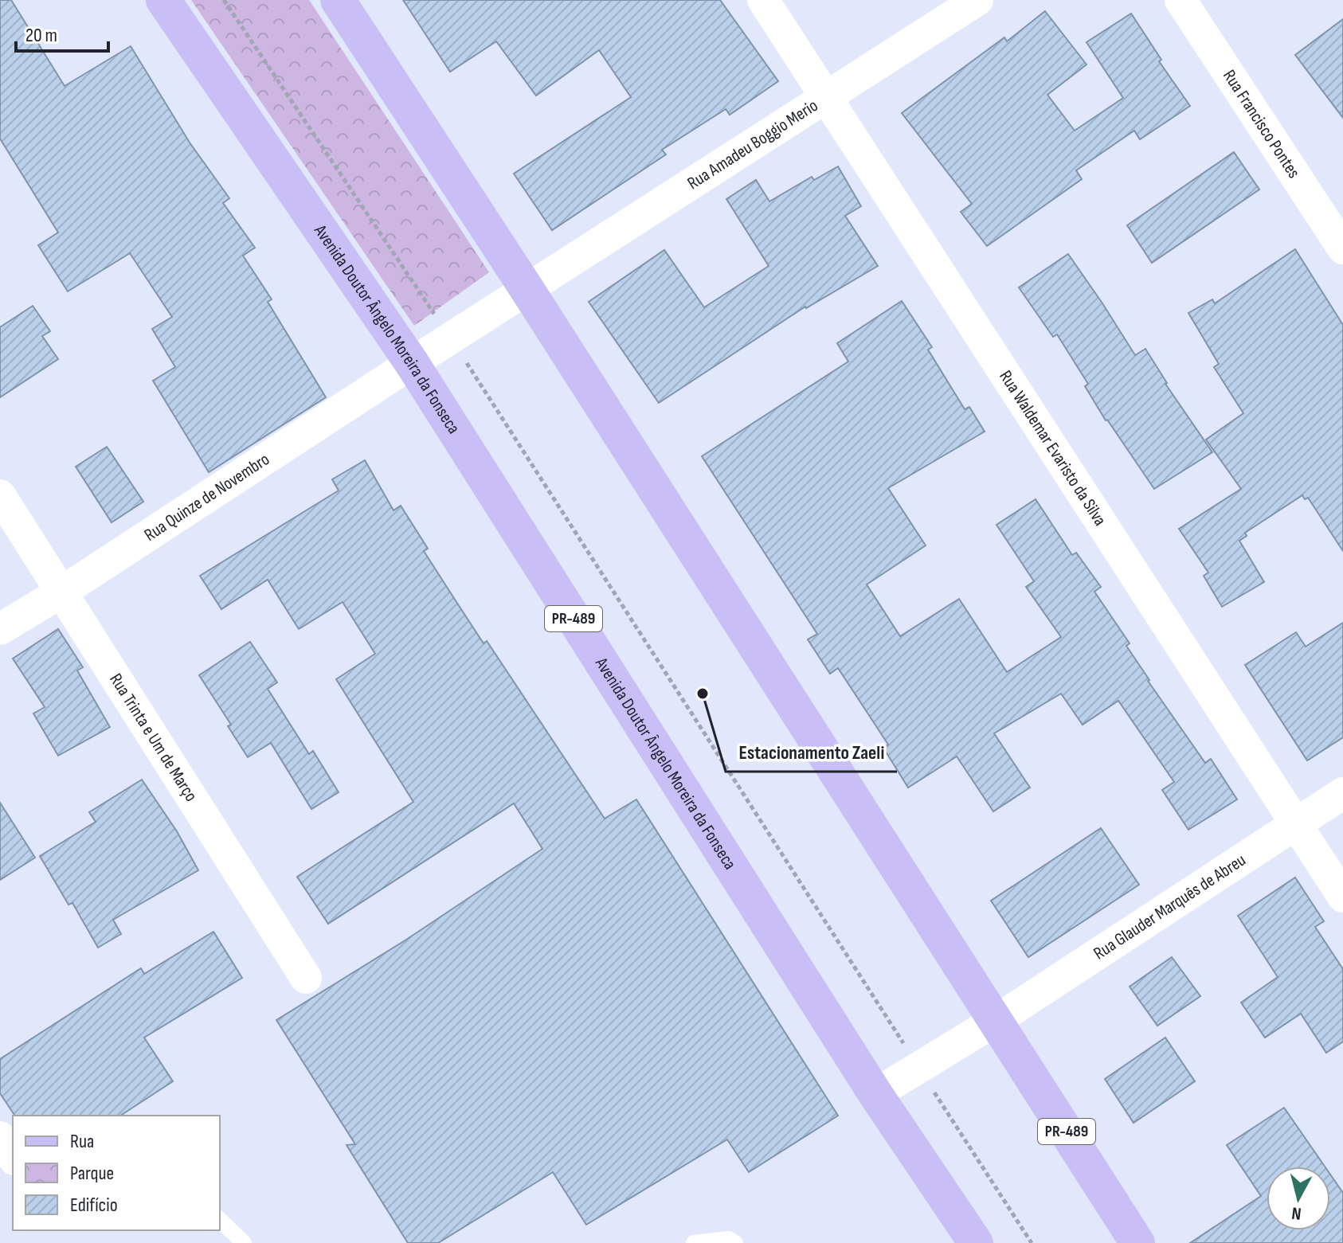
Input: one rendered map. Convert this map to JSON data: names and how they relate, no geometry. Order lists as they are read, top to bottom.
{
  "streets": {
    "main road": ["Avenida Doutor Ângelo Moreira da Fonseca", "PR-489"],
    "street": [
      "Rua Francisco Pontes",
      "Rua Amadeu Boggio Merio",
      "Rua Waldemar Evaristo da Silva",
      "Rua Quinze de Novembro",
      "Rua Trinta e Um de Março",
      "Rua Glauder Marquês de Abreu"
    ]
  },
  "crossings": [
    ["Rua Amadeu Boggio Merio", "Rua Waldemar Evaristo da Silva"],
    ["Rua Amadeu Boggio Merio", "Rua Quinze de Novembro"],
    ["Rua Amadeu Boggio Merio", "PR-489"],
    ["Avenida Doutor Ângelo Moreira da Fonseca", "Rua Quinze de Novembro"],
    ["Avenida Doutor Ângelo Moreira da Fonseca", "Rua Glauder Marquês de Abreu"],
    ["Rua Waldemar Evaristo da Silva", "Rua Glauder Marquês de Abreu"],
    ["Rua Quinze de Novembro", "Rua Trinta e Um de Março"],
    ["PR-489", "Rua Glauder Marquês de Abreu"]
  ],
  "places": ["Estacionamento Zaeli"],
  "legend": ["Rua", "Parque", "Edifício"],
  "scale_bar": "20 m",
  "north": "bottom"
}
